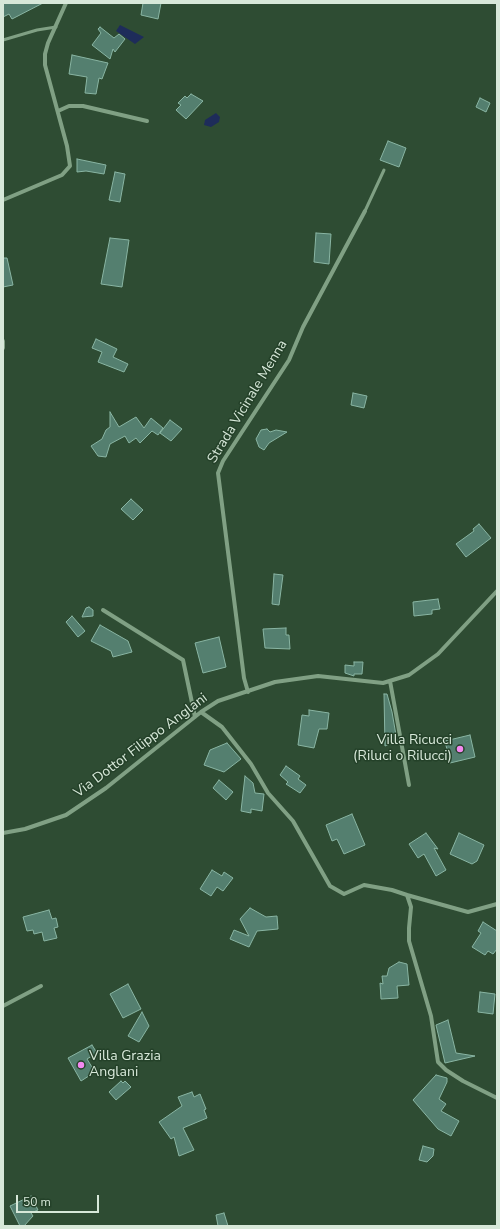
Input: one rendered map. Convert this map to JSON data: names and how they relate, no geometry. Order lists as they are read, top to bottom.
{
  "streets": {
    "street": ["Strada Vicinale Menna", "Via Dottor Filippo Anglani"]
  },
  "crossings": [
    ["Strada Vicinale Menna", "Via Dottor Filippo Anglani"]
  ],
  "places": ["Villa Ricucci (Riluci o Rilucci)", "Villa Grazia Anglani"],
  "scale_bar": "50 m"
}
